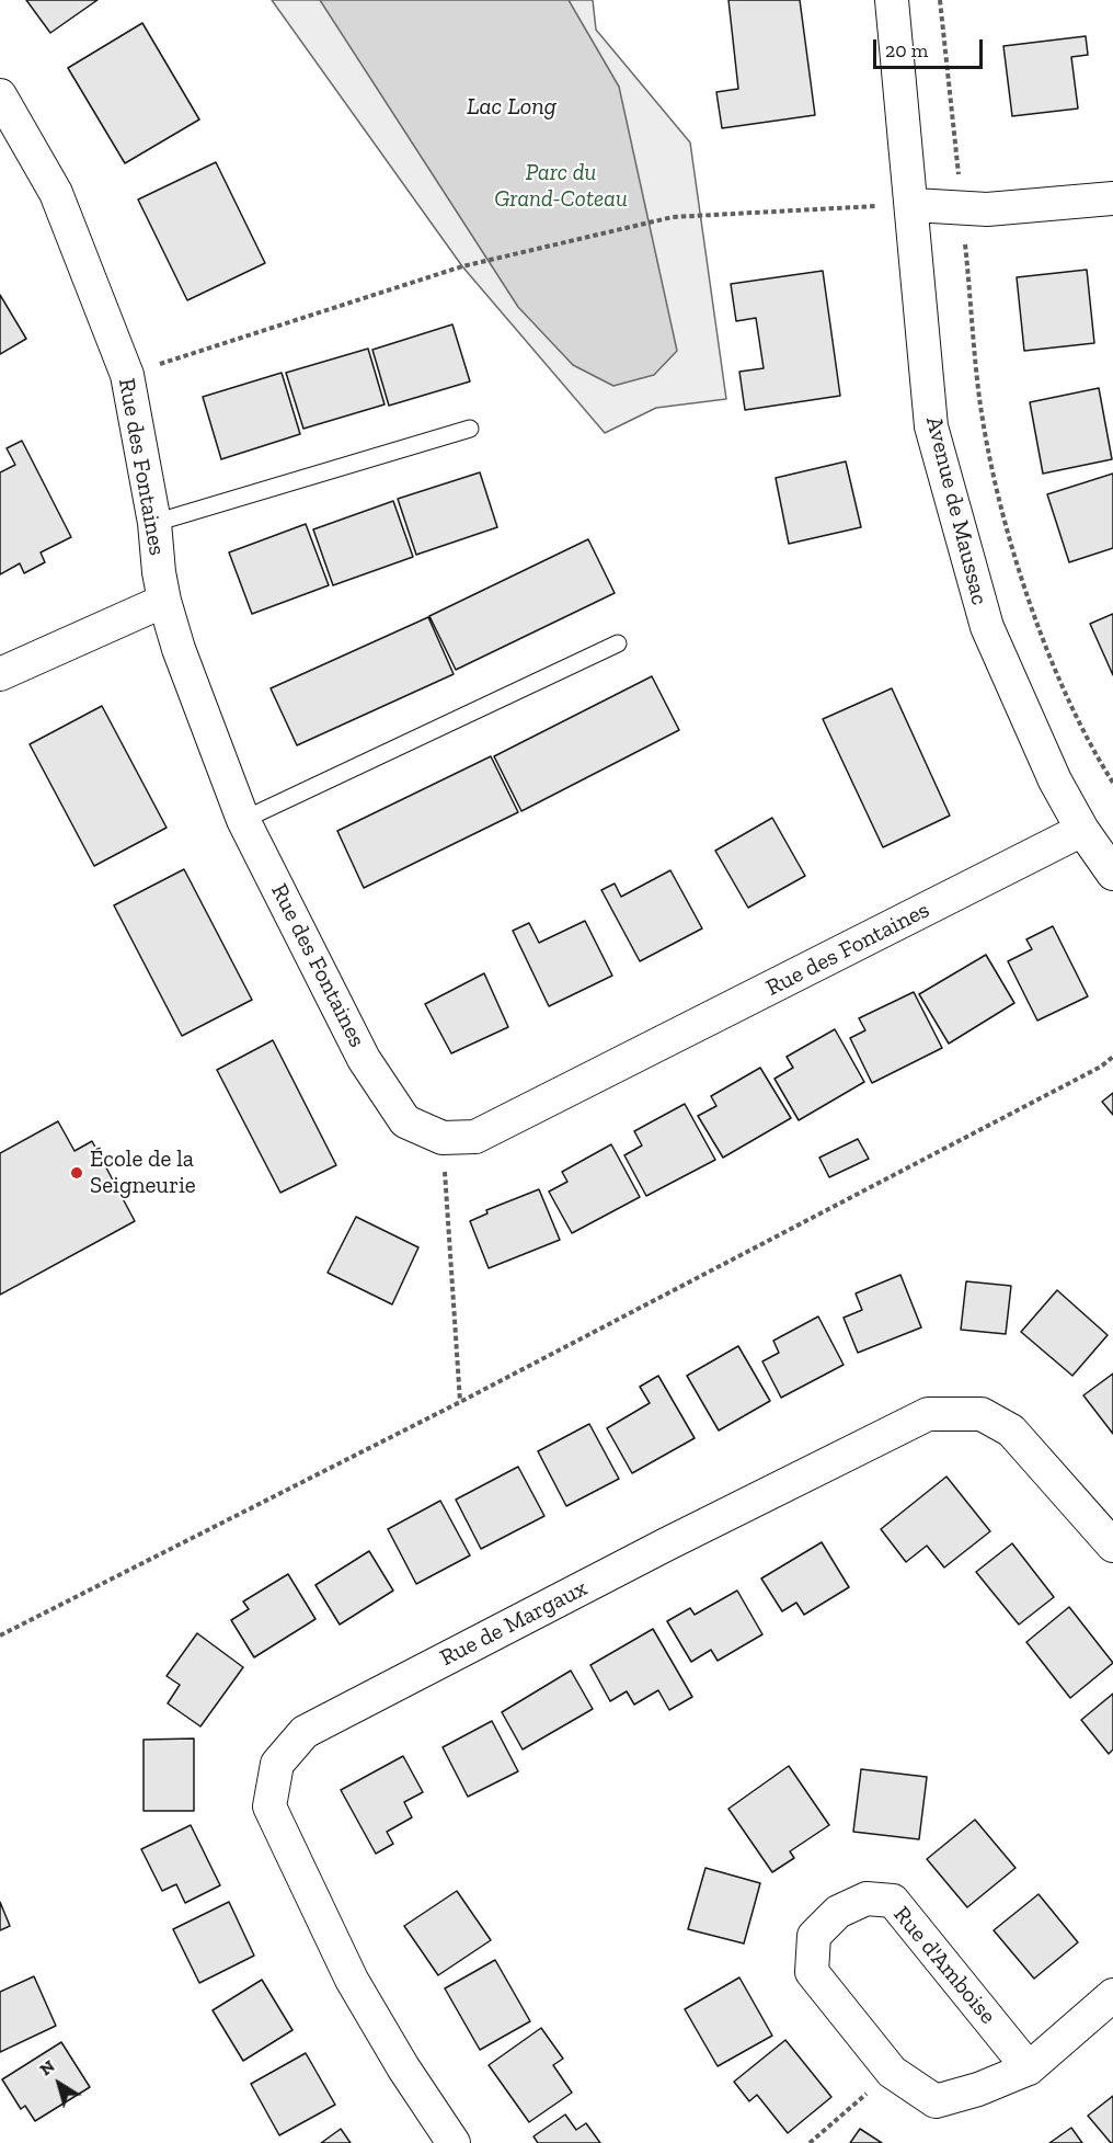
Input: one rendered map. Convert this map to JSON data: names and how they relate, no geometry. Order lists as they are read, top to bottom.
{
  "streets": {
    "street": [
      "Rue des Fontaines",
      "Avenue de Maussac",
      "Rue de Margaux",
      "Rue d'Amboise"
    ]
  },
  "crossings": [
    ["Rue des Fontaines", "Avenue de Maussac"]
  ],
  "water": ["Lac Long"],
  "parks": ["Parc du Grand-Coteau"],
  "places": ["École de la Seigneurie"],
  "scale_bar": "20 m",
  "north": "top left"
}
